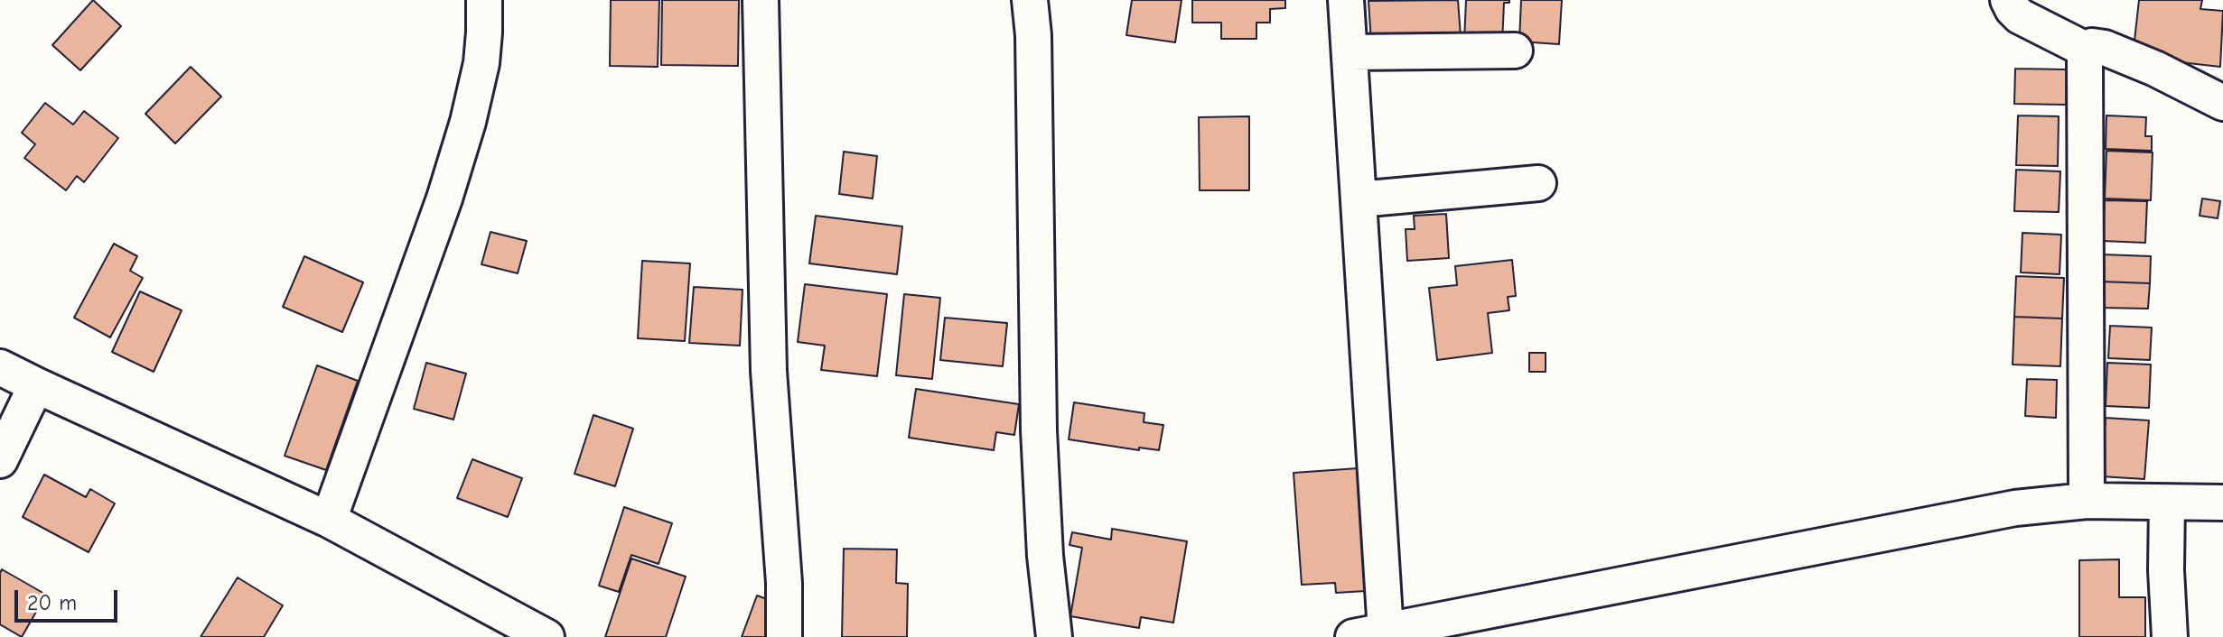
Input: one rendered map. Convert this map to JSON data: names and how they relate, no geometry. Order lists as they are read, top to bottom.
{
  "scale_bar": "20 m"
}
